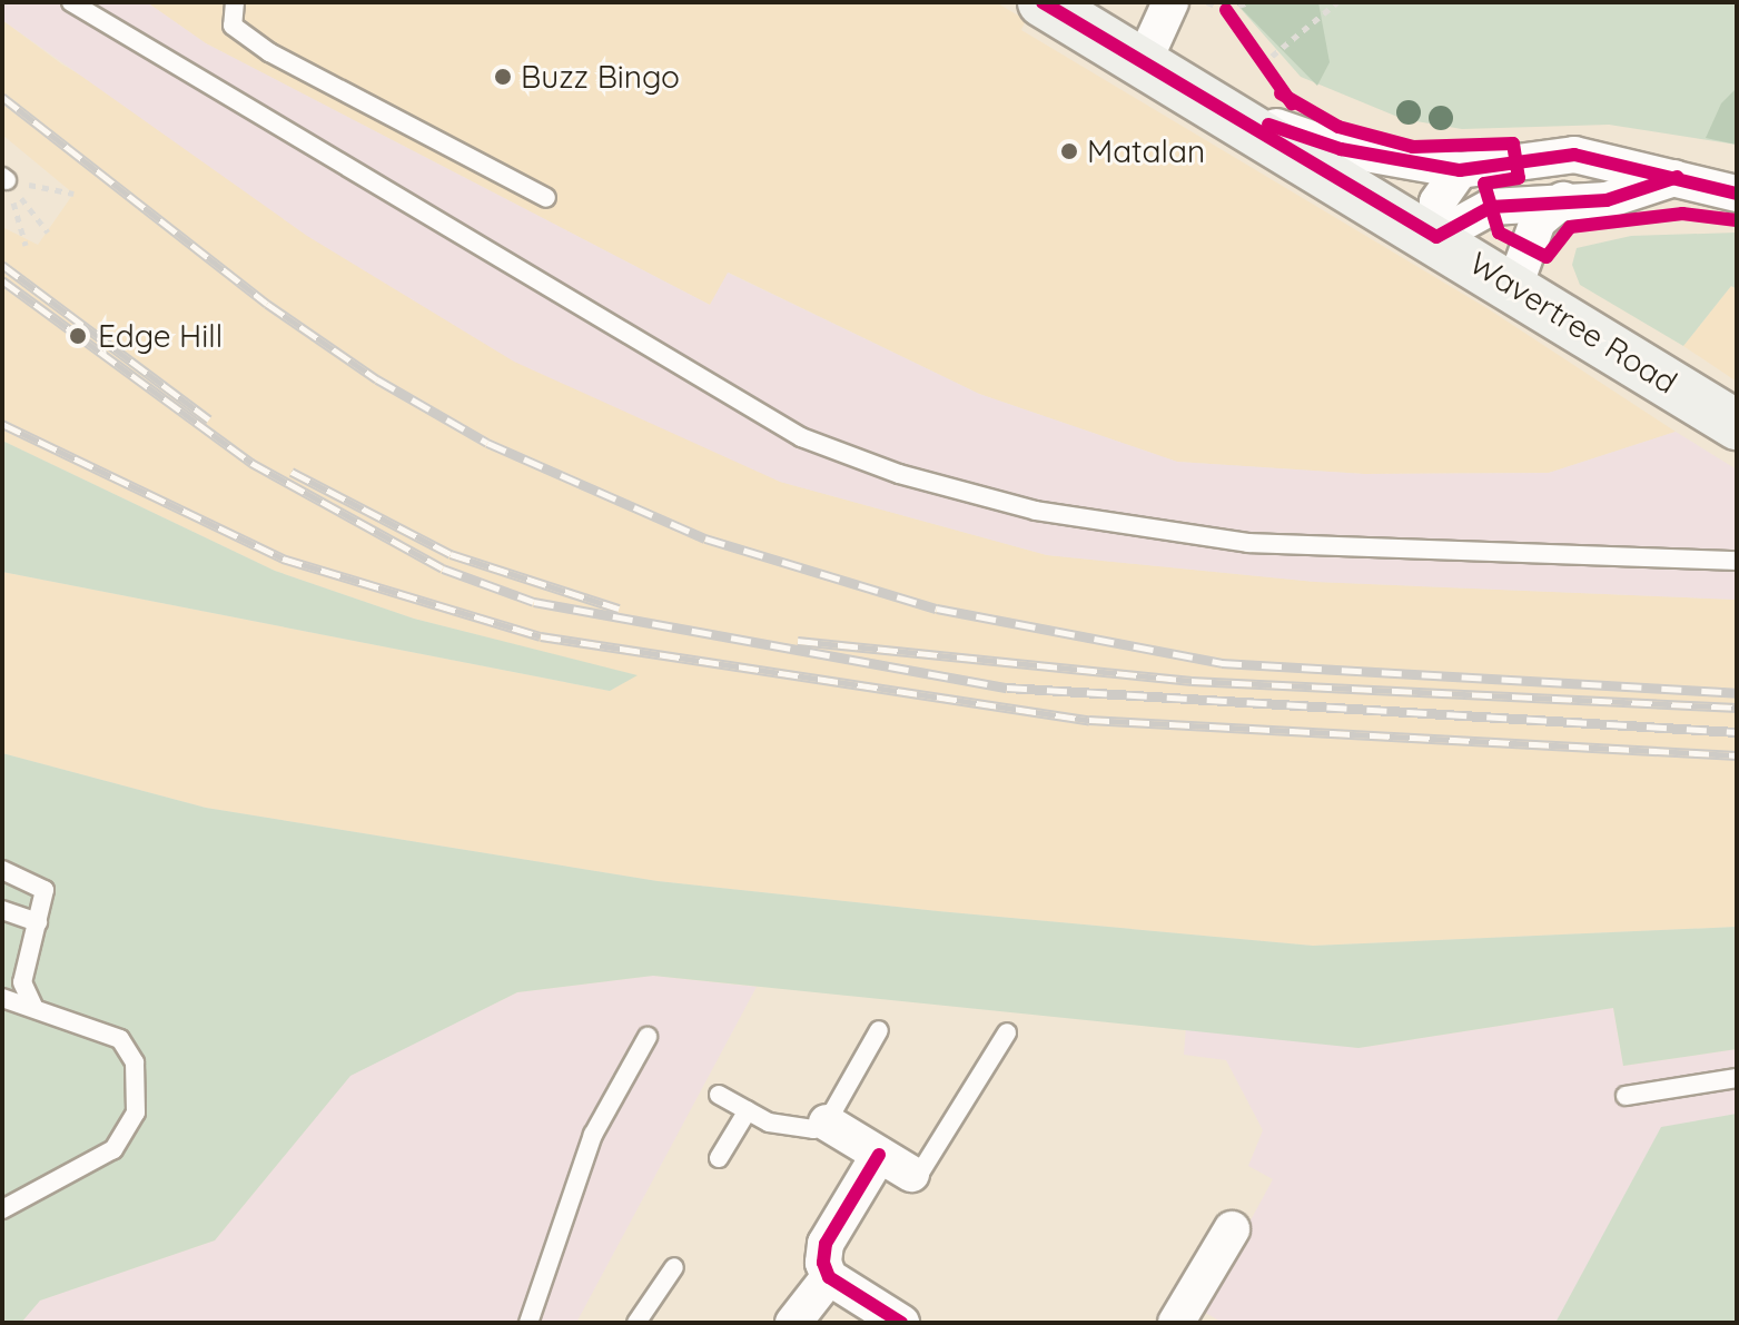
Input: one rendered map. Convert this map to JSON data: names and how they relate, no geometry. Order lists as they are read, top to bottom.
{
  "streets": {
    "main road": ["Wavertree Road"]
  },
  "places": ["Buzz Bingo", "Matalan", "Edge Hill"]
}
